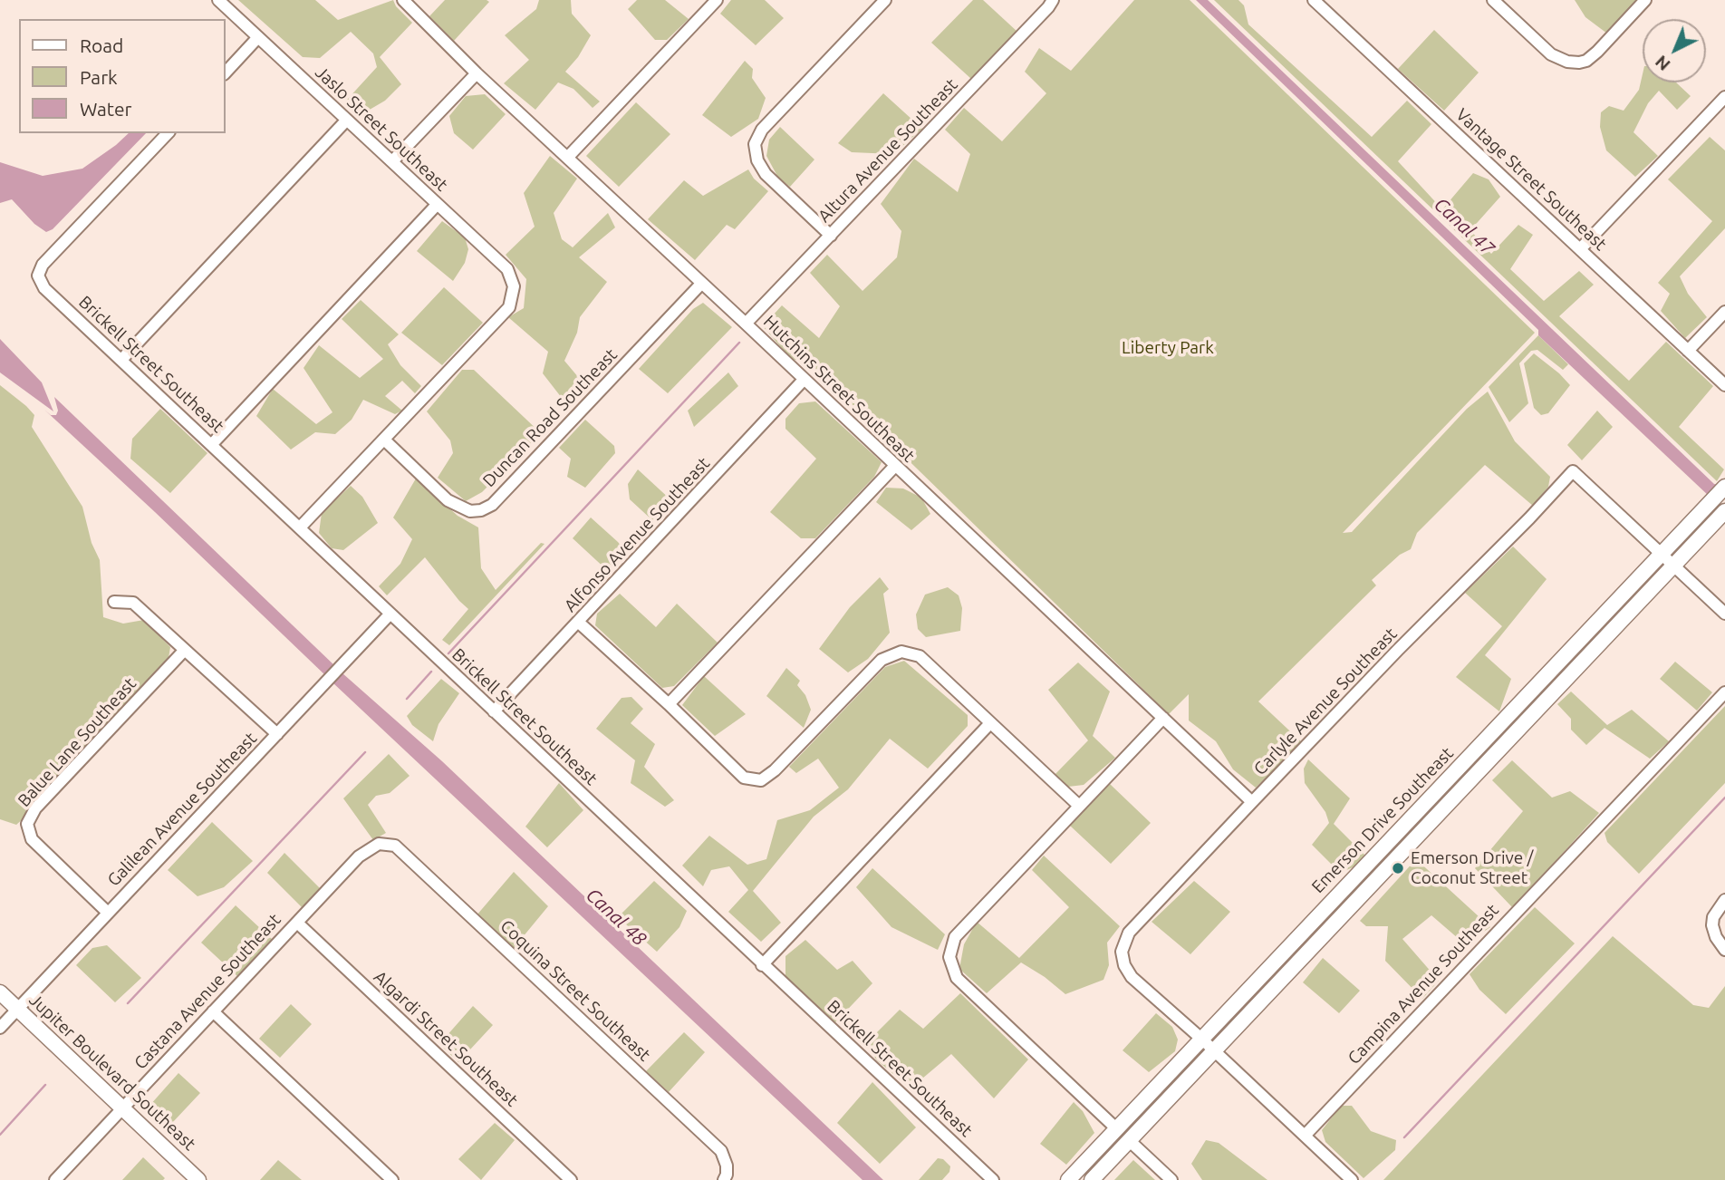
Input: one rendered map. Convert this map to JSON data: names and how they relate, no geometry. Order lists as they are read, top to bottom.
{
  "streets": {
    "street": [
      "Jaslo Street Southeast",
      "Altura Avenue Southeast",
      "Vantage Street Southeast",
      "Brickell Street Southeast",
      "Hutchins Street Southeast",
      "Duncan Road Southeast",
      "Alfonso Avenue Southeast",
      "Carlyle Avenue Southeast",
      "Balue Lane Southeast",
      "Galilean Avenue Southeast",
      "Emerson Drive Southeast",
      "Campina Avenue Southeast",
      "Coquina Street Southeast",
      "Castana Avenue Southeast",
      "Algardi Street Southeast",
      "Jupiter Boulevard Southeast"
    ]
  },
  "crossings": [
    ["Jaslo Street Southeast", "Duncan Road Southeast"],
    ["Altura Avenue Southeast", "Hutchins Street Southeast"],
    ["Brickell Street Southeast", "Alfonso Avenue Southeast"],
    ["Brickell Street Southeast", "Galilean Avenue Southeast"],
    ["Hutchins Street Southeast", "Duncan Road Southeast"],
    ["Hutchins Street Southeast", "Alfonso Avenue Southeast"],
    ["Hutchins Street Southeast", "Carlyle Avenue Southeast"],
    ["Carlyle Avenue Southeast", "Emerson Drive Southeast"],
    ["Balue Lane Southeast", "Galilean Avenue Southeast"],
    ["Galilean Avenue Southeast", "Jupiter Boulevard Southeast"],
    ["Coquina Street Southeast", "Castana Avenue Southeast"],
    ["Castana Avenue Southeast", "Algardi Street Southeast"],
    ["Castana Avenue Southeast", "Jupiter Boulevard Southeast"]
  ],
  "water": ["Canal 47", "Canal 48"],
  "parks": ["Liberty Park"],
  "places": ["Emerson Drive / Coconut Street"],
  "legend": ["Road", "Park", "Water"],
  "north": "bottom left"
}
